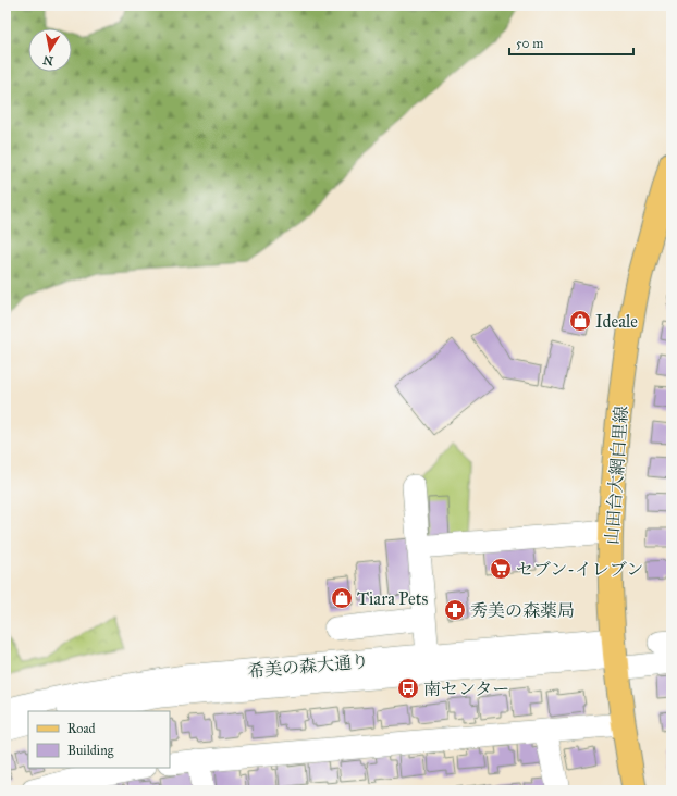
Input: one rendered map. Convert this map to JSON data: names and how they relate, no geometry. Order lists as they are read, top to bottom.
{
  "streets": {
    "main road": ["山田台大網白里線"],
    "street": ["希美の森大通り"]
  },
  "crossings": [
    ["山田台大網白里線", "希美の森大通り"]
  ],
  "places": {
    "shop": ["Ideale", "Tiara Pets"],
    "supermarket": ["セブン-イレブン"],
    "pharmacy": ["秀美の森薬局"],
    "bus stop": ["南センター"]
  },
  "legend": ["Road", "Building"],
  "scale_bar": "50 m",
  "north": "bottom"
}
